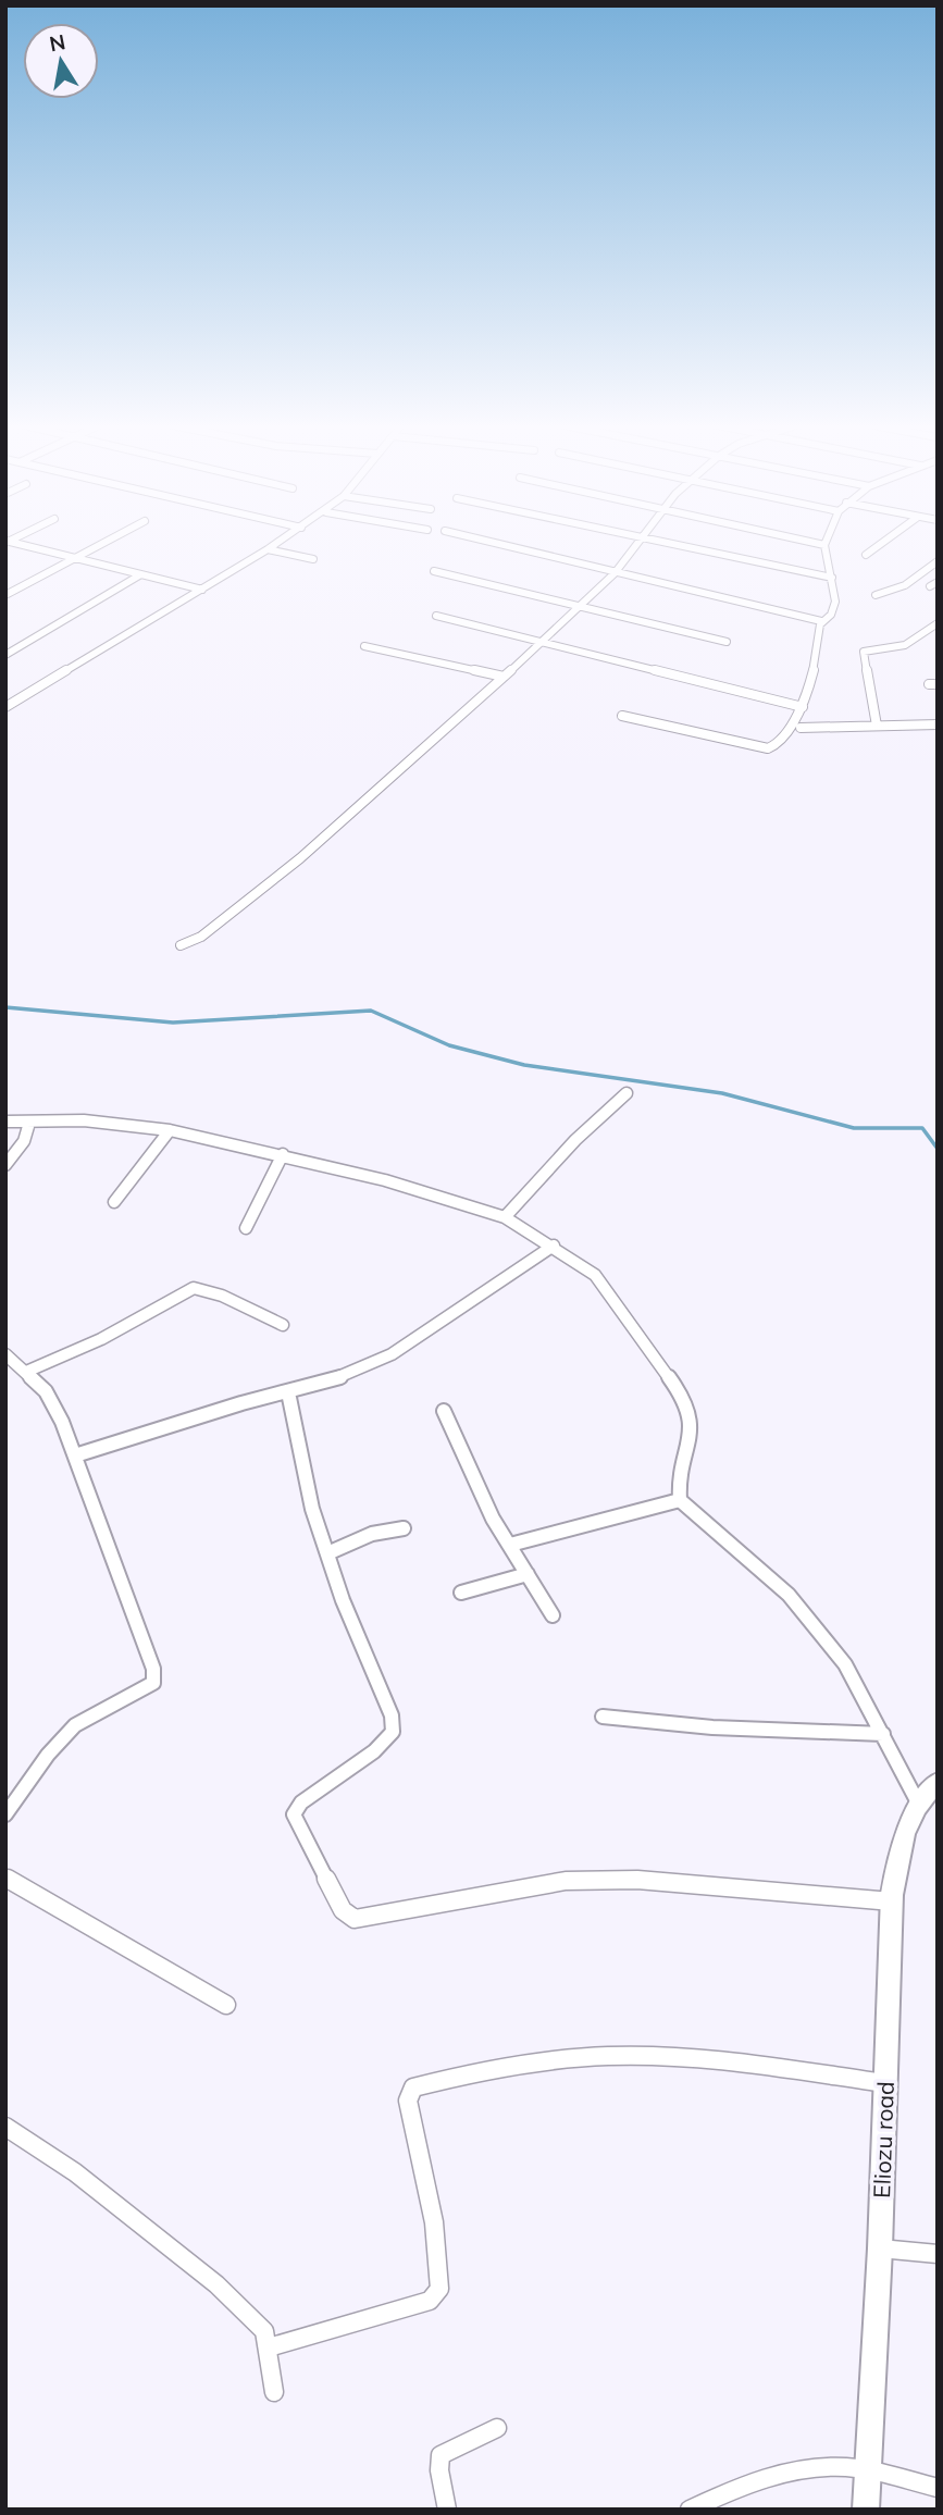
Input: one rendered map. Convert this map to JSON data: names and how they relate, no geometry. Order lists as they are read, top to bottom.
{
  "streets": {
    "street": ["Eliozu road"]
  },
  "north": "top"
}
